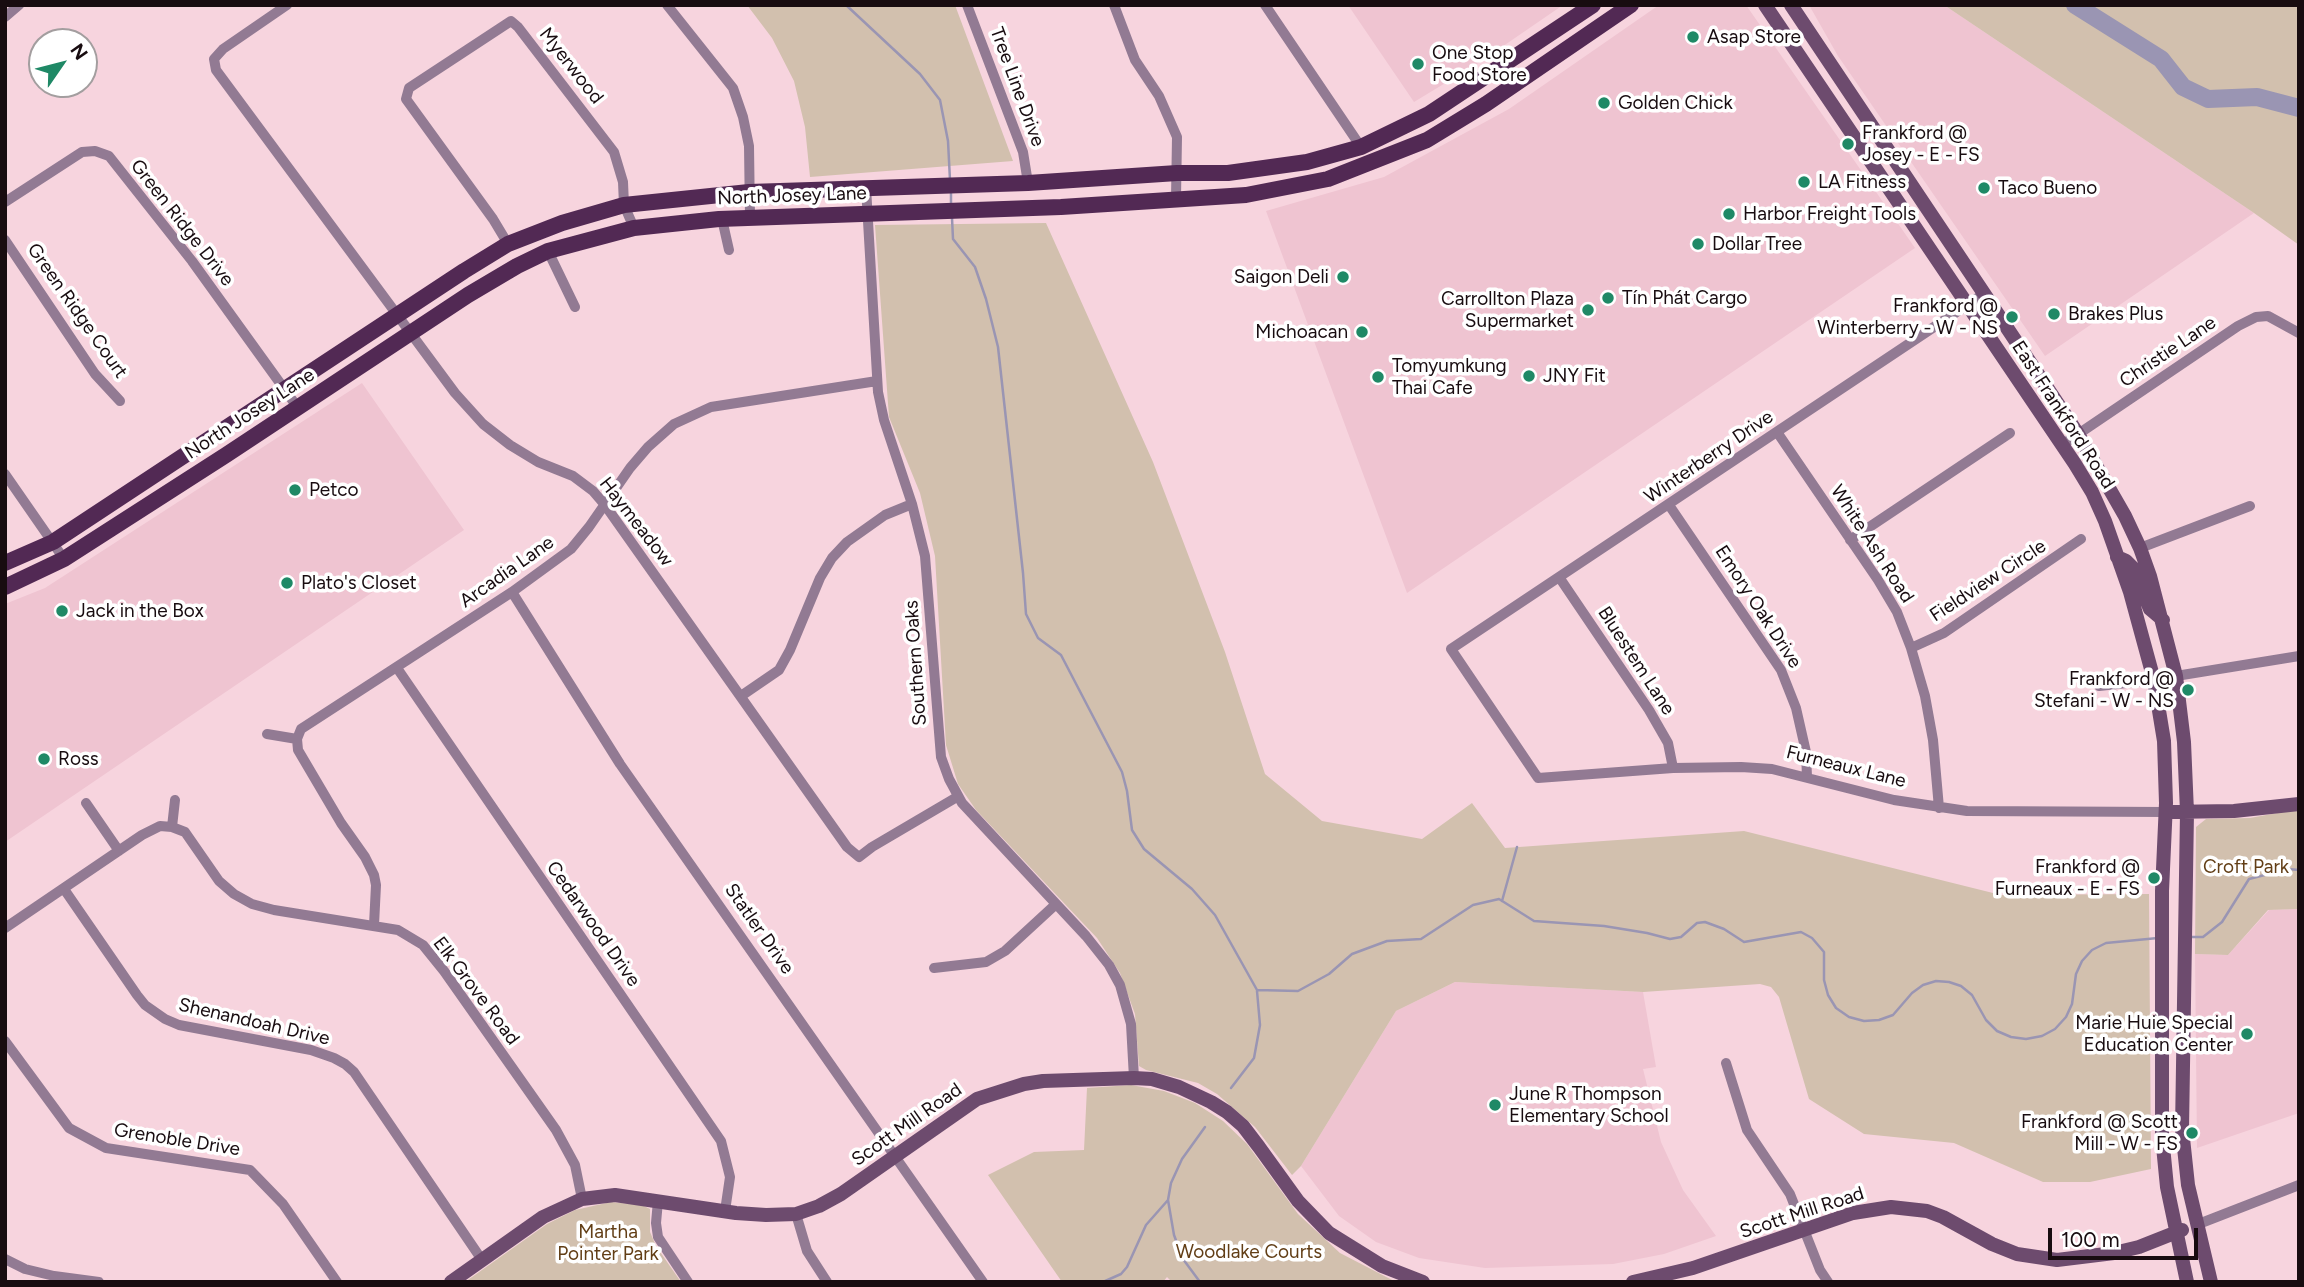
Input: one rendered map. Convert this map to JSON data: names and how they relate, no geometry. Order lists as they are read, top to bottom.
{
  "streets": {
    "main road": [
      "North Josey Lane",
      "East Frankford Road",
      "Furneaux Lane",
      "Scott Mill Road"
    ],
    "street": [
      "Myerwood",
      "Tree Line Drive",
      "Green Ridge Drive",
      "Green Ridge Court",
      "Christie Lane",
      "Winterberry Drive",
      "Haymeadow",
      "White Ash Road",
      "Arcadia Lane",
      "Fieldview Circle",
      "Emory Oak Drive",
      "Bluestem Lane",
      "Southern Oaks",
      "Cedarwood Drive",
      "Statler Drive",
      "Elk Grove Road",
      "Shenandoah Drive",
      "Grenoble Drive"
    ]
  },
  "crossings": [
    ["Myerwood", "North Josey Lane"],
    ["Tree Line Drive", "North Josey Lane"],
    ["North Josey Lane", "Green Ridge Drive"],
    ["North Josey Lane", "Haymeadow"],
    ["North Josey Lane", "Southern Oaks"],
    ["Christie Lane", "East Frankford Road"],
    ["East Frankford Road", "Winterberry Drive"],
    ["East Frankford Road", "Furneaux Lane"],
    ["East Frankford Road", "Scott Mill Road"],
    ["Winterberry Drive", "White Ash Road"],
    ["Winterberry Drive", "Emory Oak Drive"],
    ["Winterberry Drive", "Bluestem Lane"],
    ["Winterberry Drive", "Furneaux Lane"],
    ["Haymeadow", "Arcadia Lane"],
    ["Haymeadow", "Southern Oaks"],
    ["White Ash Road", "Fieldview Circle"],
    ["White Ash Road", "Furneaux Lane"],
    ["Arcadia Lane", "Southern Oaks"],
    ["Arcadia Lane", "Cedarwood Drive"],
    ["Arcadia Lane", "Statler Drive"],
    ["Emory Oak Drive", "Furneaux Lane"],
    ["Bluestem Lane", "Furneaux Lane"],
    ["Southern Oaks", "Scott Mill Road"],
    ["Cedarwood Drive", "Scott Mill Road"],
    ["Statler Drive", "Scott Mill Road"],
    ["Elk Grove Road", "Scott Mill Road"],
    ["Shenandoah Drive", "Scott Mill Road"]
  ],
  "parks": ["Croft Park", "Martha Pointer Park", "Woodlake Courts"],
  "places": [
    "Asap Store",
    "One Stop Food Store",
    "Golden Chick",
    "Frankford @ Josey - E - FS",
    "LA Fitness",
    "Taco Bueno",
    "Harbor Freight Tools",
    "Dollar Tree",
    "Saigon Deli",
    "Tín Phát Cargo",
    "Carrollton Plaza Supermarket",
    "Brakes Plus",
    "Frankford @ Winterberry - W - NS",
    "Michoacan",
    "JNY Fit",
    "Tomyumkung Thai Cafe",
    "Petco",
    "Plato's Closet",
    "Jack in the Box",
    "Frankford @ Stefani - W - NS",
    "Ross",
    "Frankford @ Furneaux - E - FS",
    "Marie Huie Special Education Center",
    "June R Thompson Elementary School",
    "Frankford @ Scott Mill - W - FS"
  ],
  "scale_bar": "100 m",
  "north": "top right"
}
